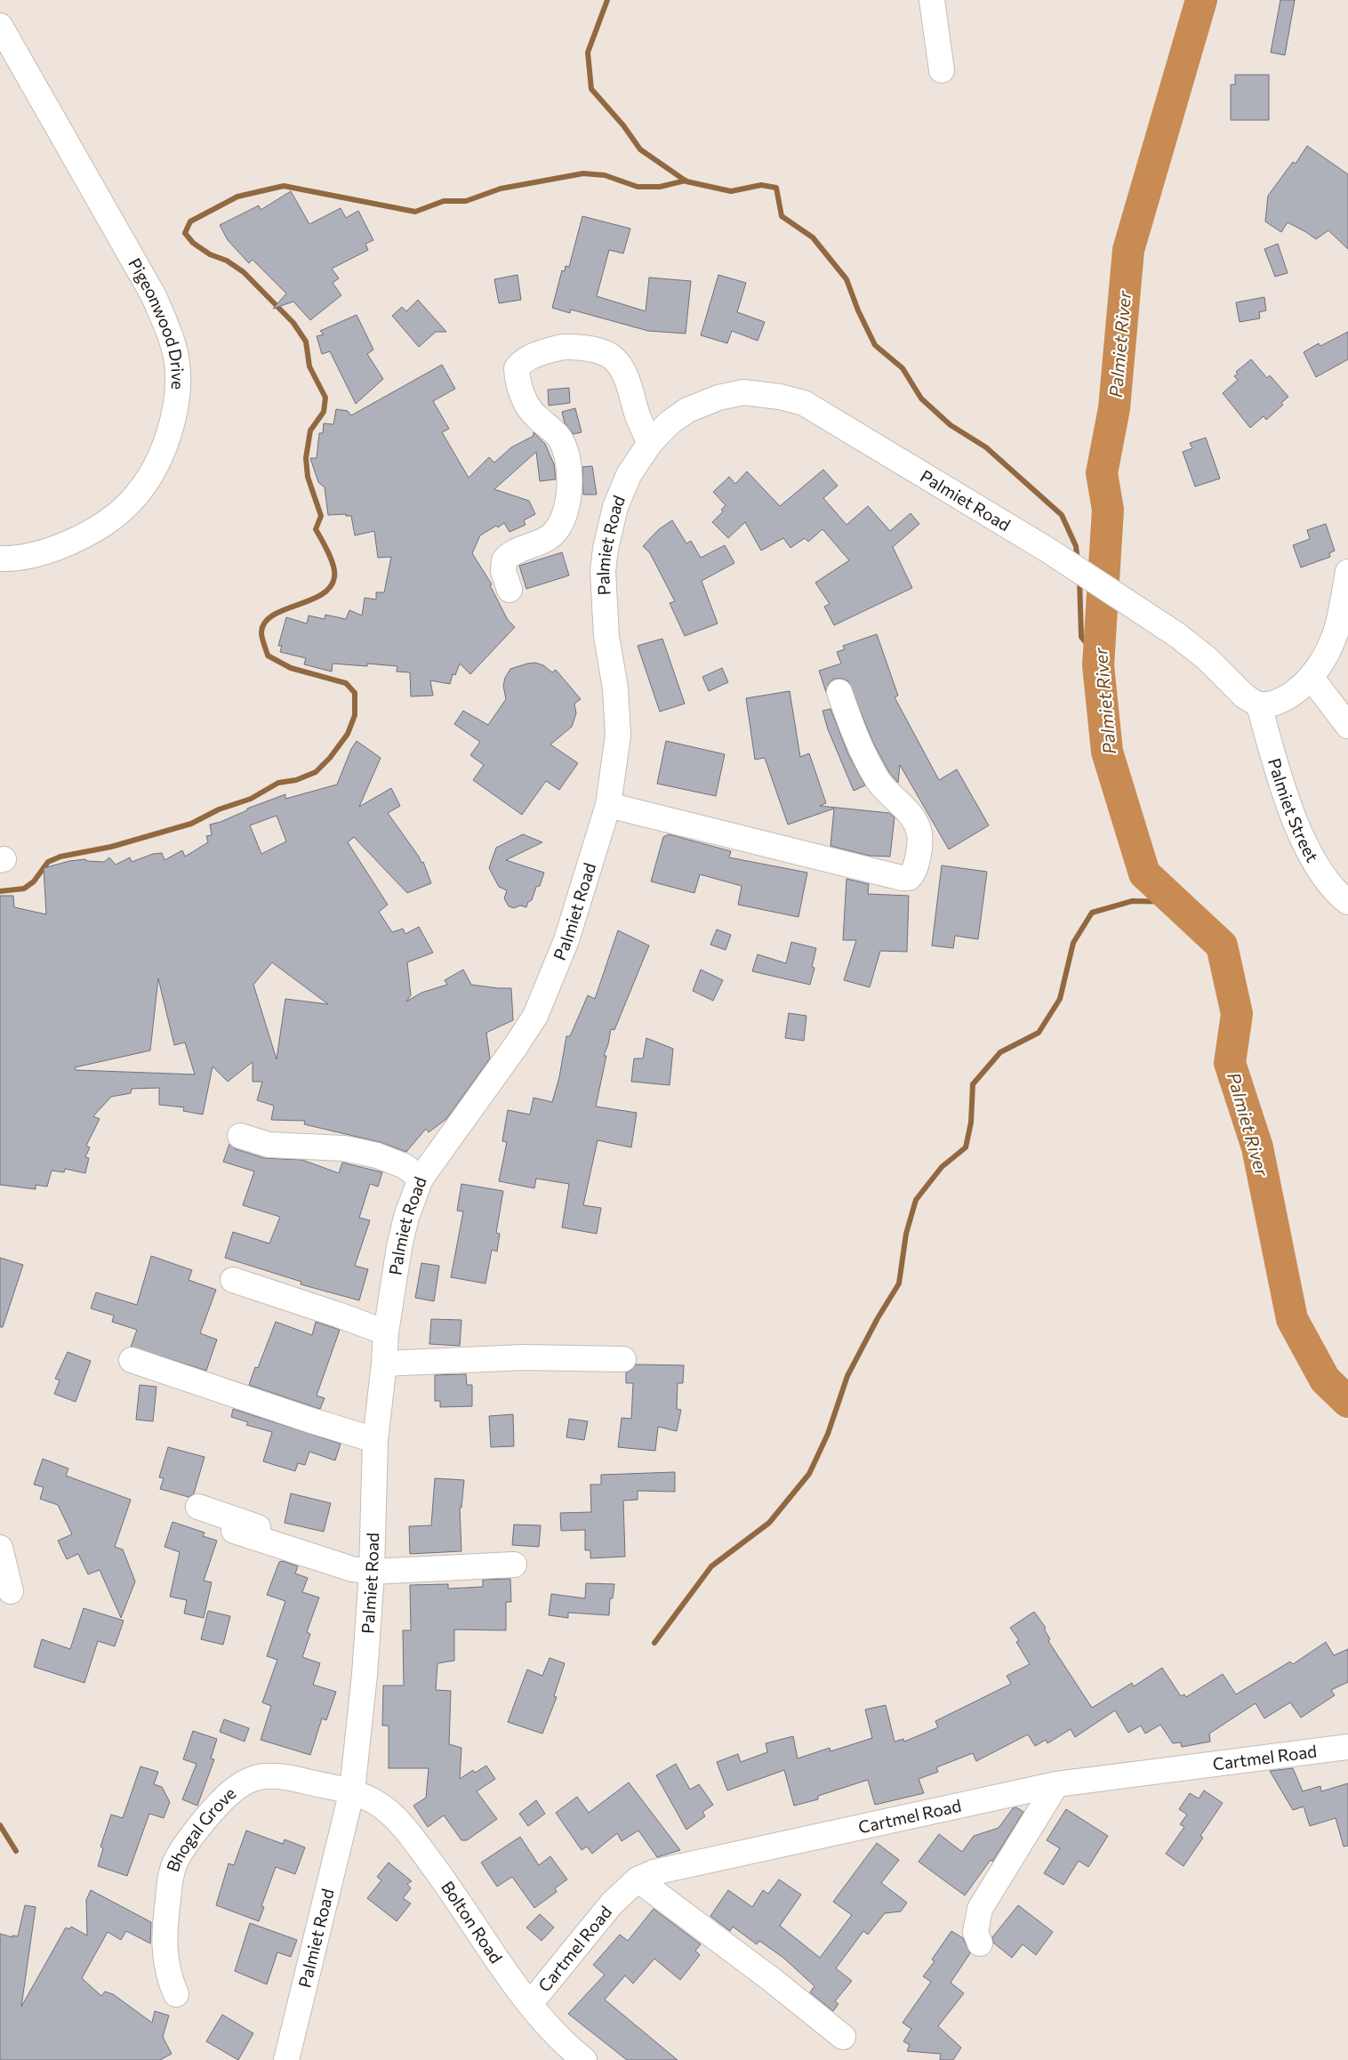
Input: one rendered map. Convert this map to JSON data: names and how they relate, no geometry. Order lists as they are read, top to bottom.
{
  "streets": {
    "street": [
      "Pigeonwood Drive",
      "Palmiet Road",
      "Palmiet Street",
      "Cartmel Road",
      "Bhogal Grove",
      "Bolton Road"
    ]
  },
  "crossings": [
    ["Palmiet Road", "Palmiet Street"],
    ["Palmiet Road", "Bhogal Grove"],
    ["Palmiet Road", "Bolton Road"],
    ["Cartmel Road", "Bolton Road"],
    ["Bhogal Grove", "Bolton Road"]
  ],
  "water": ["Palmiet River"]
}
